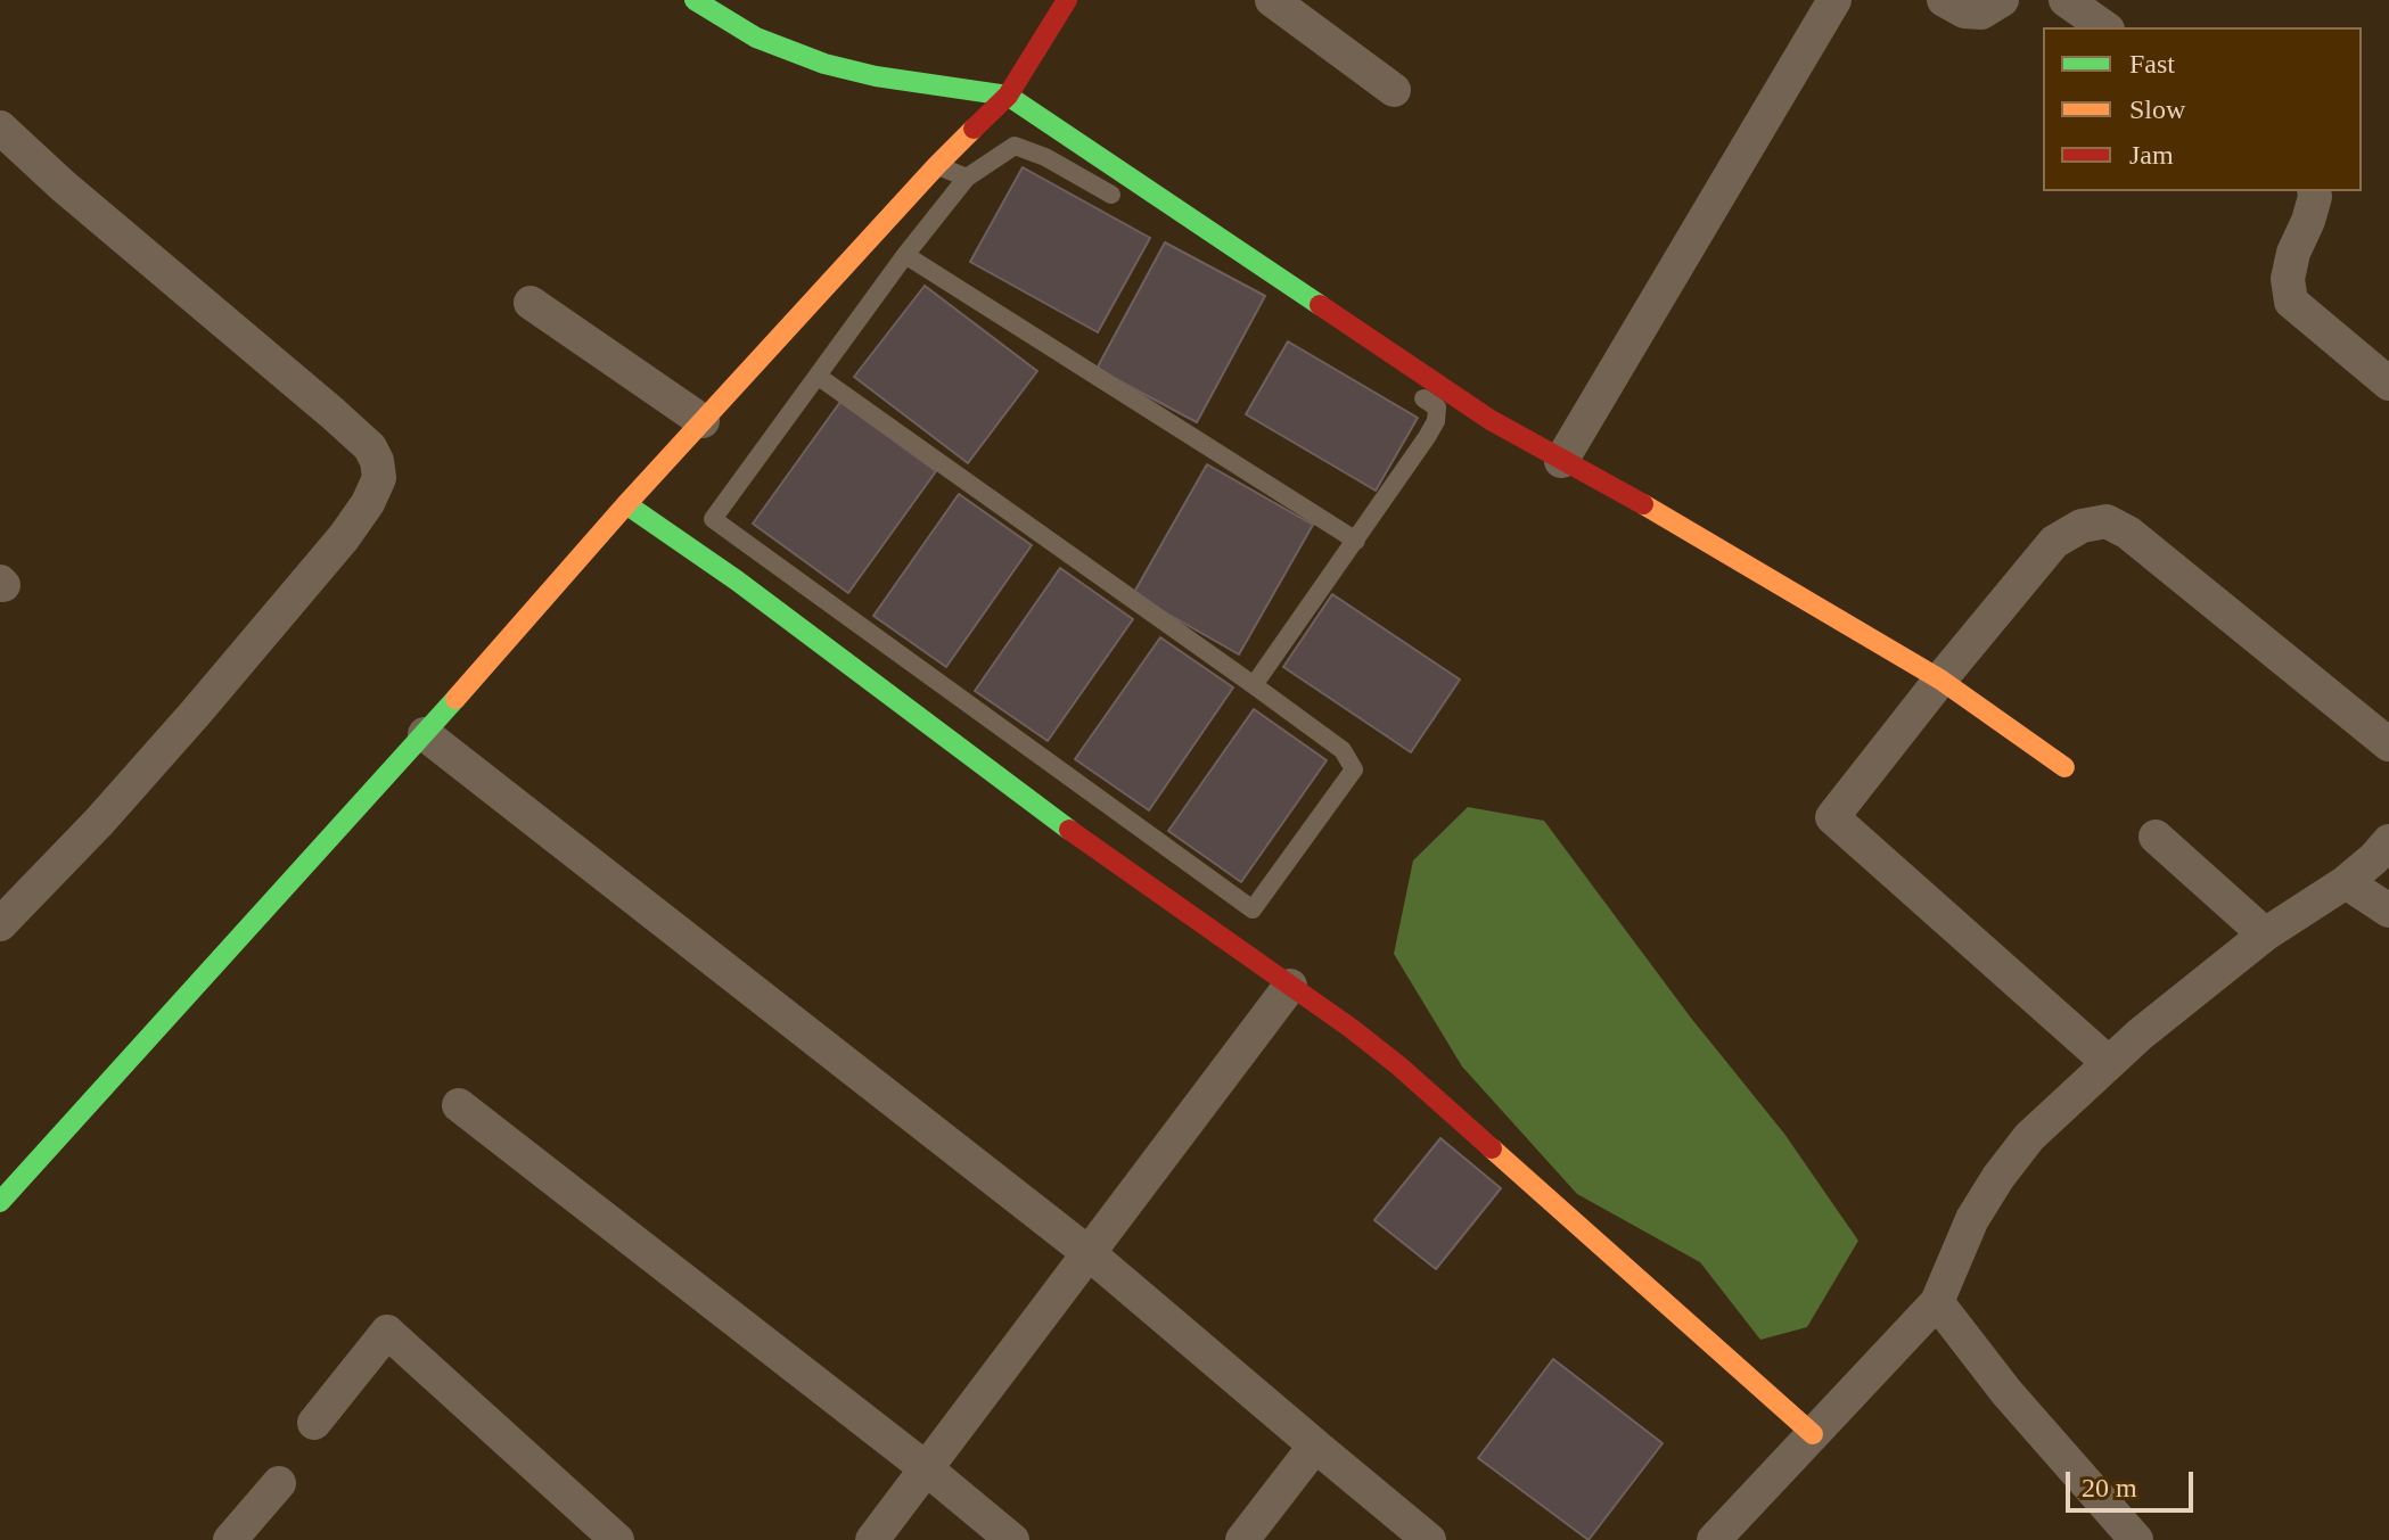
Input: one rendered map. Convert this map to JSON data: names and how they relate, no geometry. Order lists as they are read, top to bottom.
{
  "legend": ["Fast", "Slow", "Jam"],
  "scale_bar": "20 m"
}
